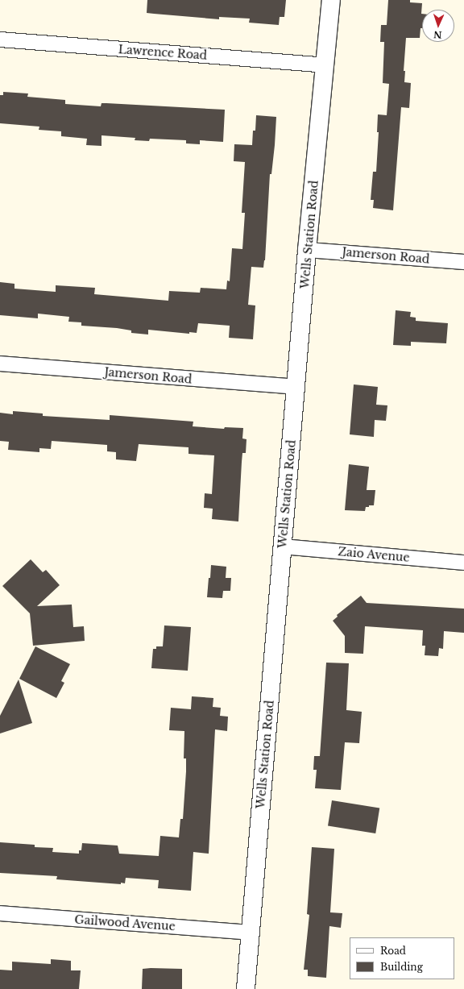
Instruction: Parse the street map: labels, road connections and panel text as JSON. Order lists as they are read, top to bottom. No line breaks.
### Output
{"streets":{"street":["Lawrence Road","Wells Station Road","Jamerson Road","Zaio Avenue","Gailwood Avenue"]},"crossings":[["Lawrence Road","Wells Station Road"],["Wells Station Road","Jamerson Road"],["Wells Station Road","Zaio Avenue"],["Wells Station Road","Gailwood Avenue"]],"legend":["Road","Building"],"north":"bottom"}
